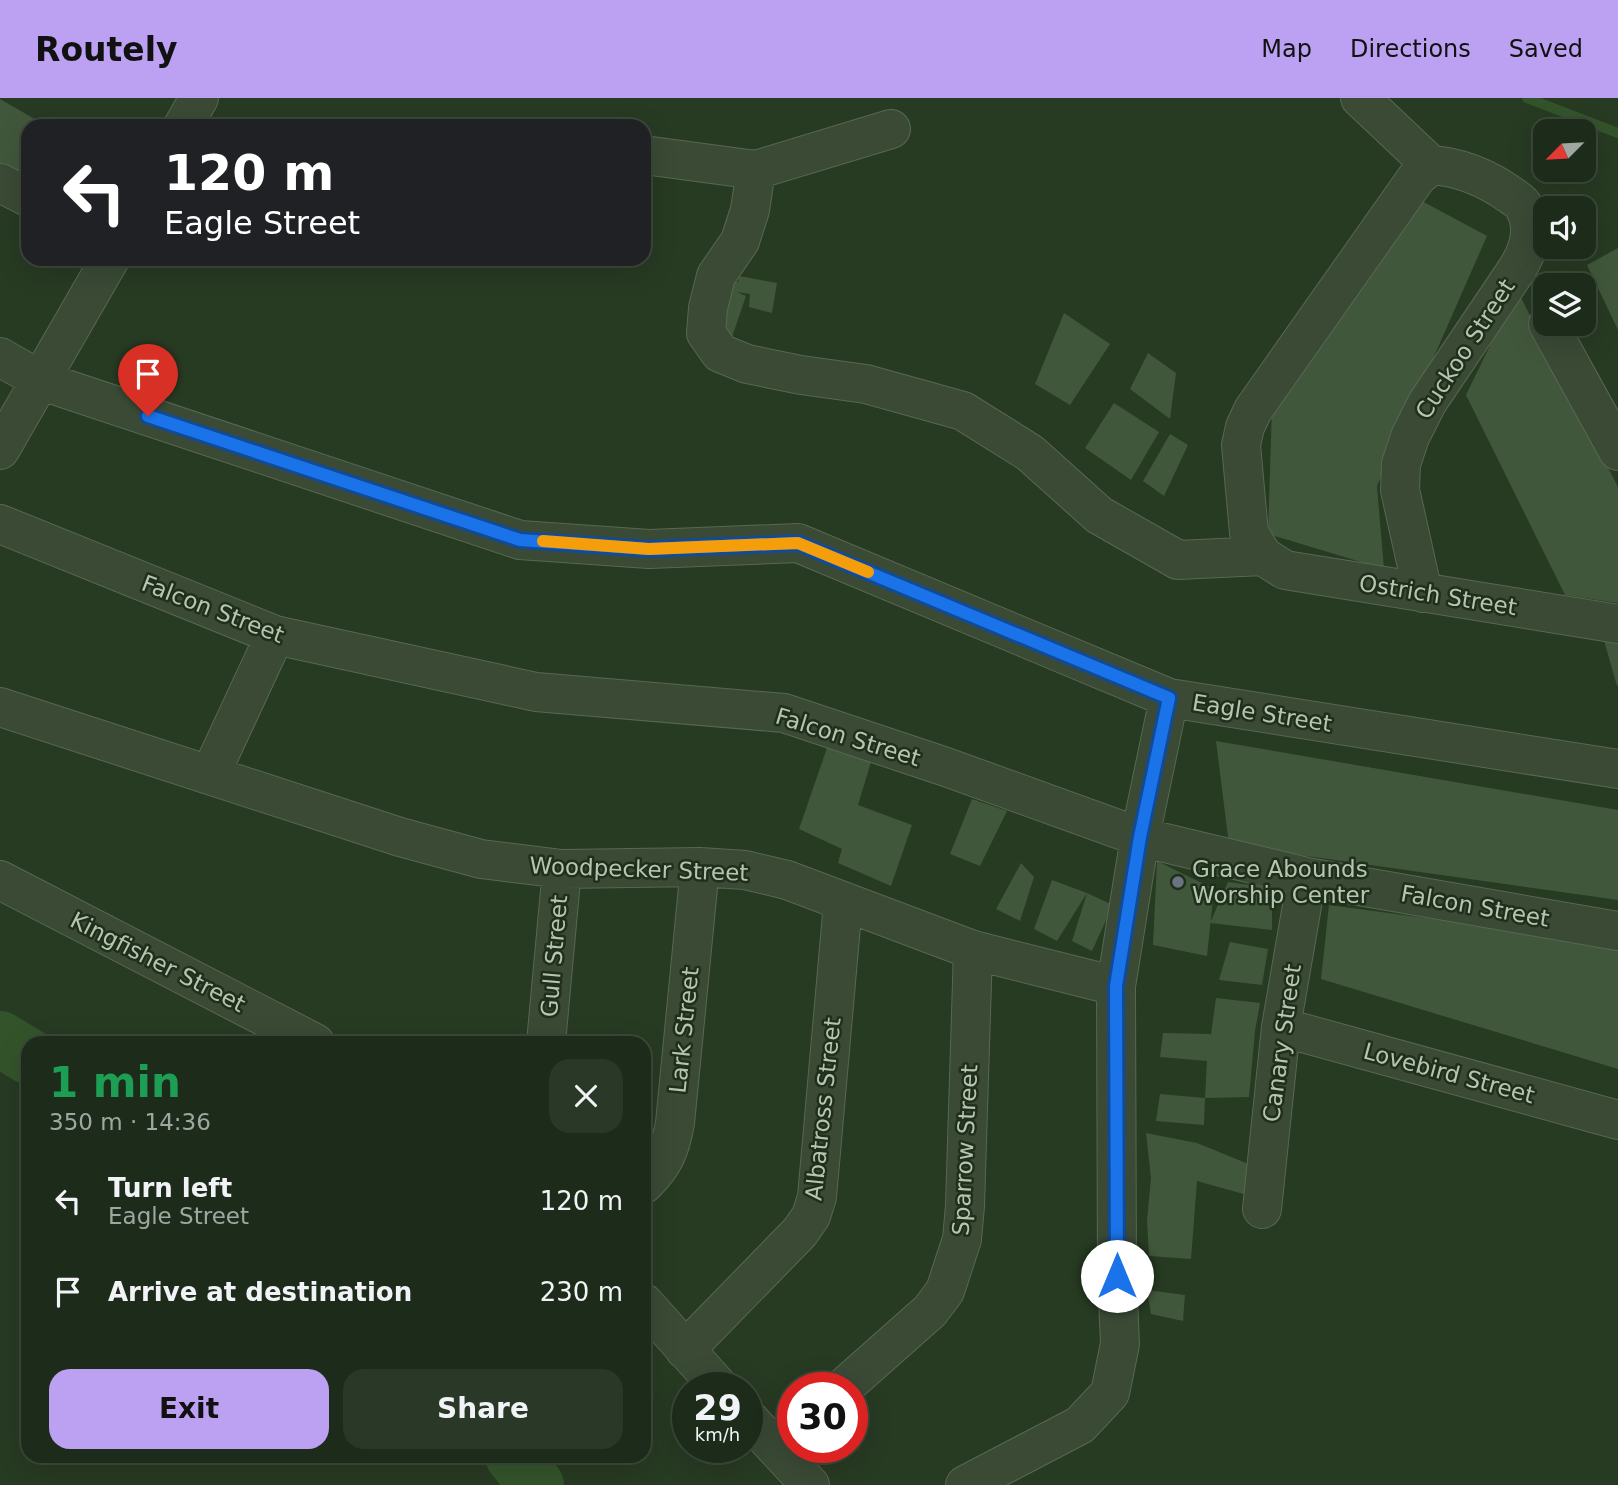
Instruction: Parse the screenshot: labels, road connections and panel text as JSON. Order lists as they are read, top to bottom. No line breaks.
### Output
{"streets":{"street":["Cuckoo Street","Ostrich Street","Falcon Street","Eagle Street","Woodpecker Street","Gull Street","Kingfisher Street","Lark Street","Canary Street","Lovebird Street","Albatross Street","Sparrow Street"]},"crossings":[["Cuckoo Street","Ostrich Street"],["Falcon Street","Canary Street"],["Woodpecker Street","Gull Street"],["Woodpecker Street","Lark Street"],["Woodpecker Street","Albatross Street"],["Woodpecker Street","Sparrow Street"],["Canary Street","Lovebird Street"]],"places":["Grace Abounds Worship Center"],"north":"bottom left","page":{"header":"Routely","nav":["Map","Directions","Saved"],"turn":["120 m","Eagle Street"],"heading":["1 min","350 m · 14:36"],"list":[{"name":"Turn left","note":"Eagle Street","value":"120 m"},{"name":"Arrive at destination","value":"230 m"}],"buttons":["Exit","Share"],"speed":"29 km/h","limit":"30"}}
